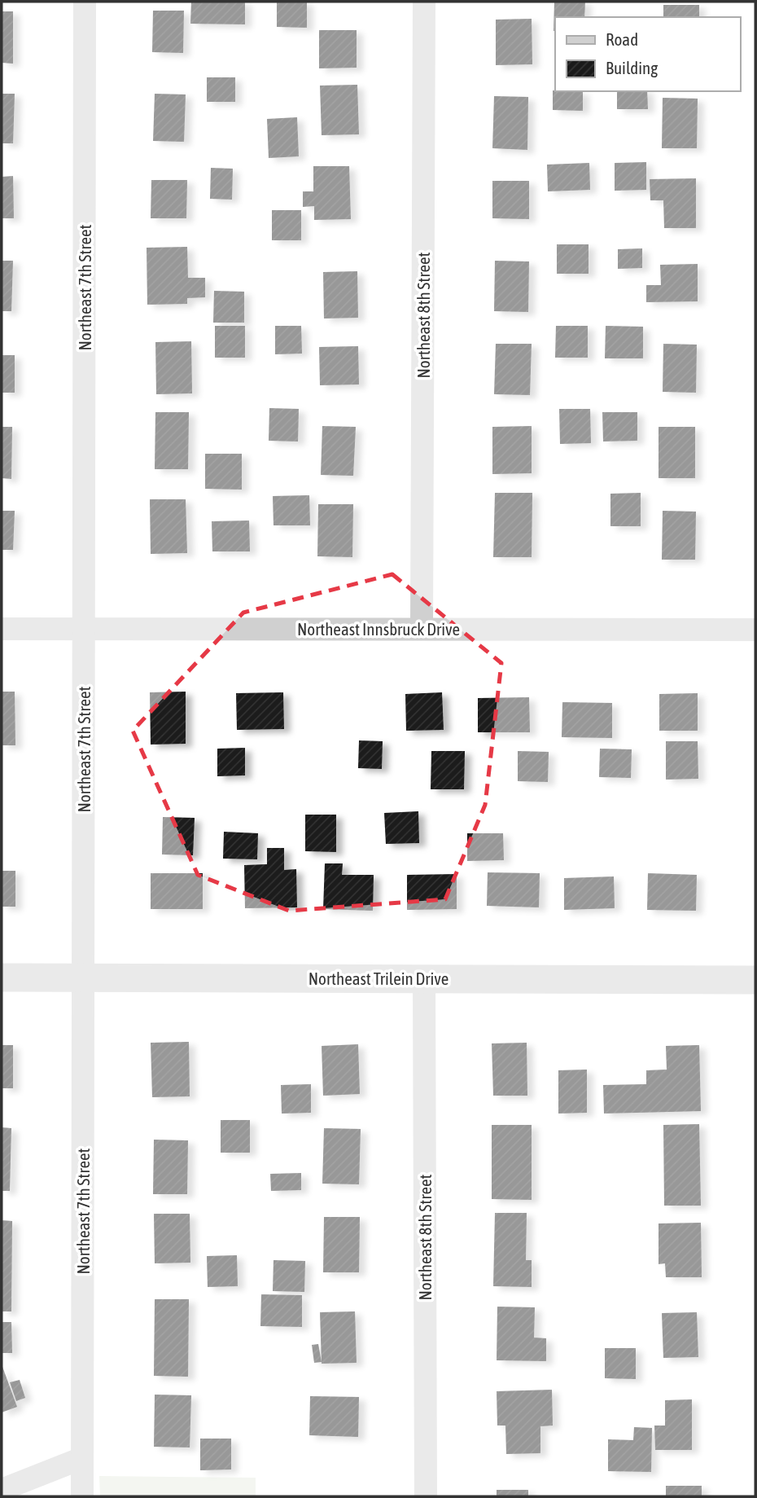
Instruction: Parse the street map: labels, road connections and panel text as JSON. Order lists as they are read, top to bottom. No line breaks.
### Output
{"streets":{"street":["Northeast 7th Street","Northeast 8th Street","Northeast Innsbruck Drive","Northeast Trilein Drive"]},"crossings":[["Northeast 7th Street","Northeast Innsbruck Drive"],["Northeast 7th Street","Northeast Trilein Drive"],["Northeast 8th Street","Northeast Innsbruck Drive"],["Northeast 8th Street","Northeast Trilein Drive"]],"legend":["Road","Building"]}
